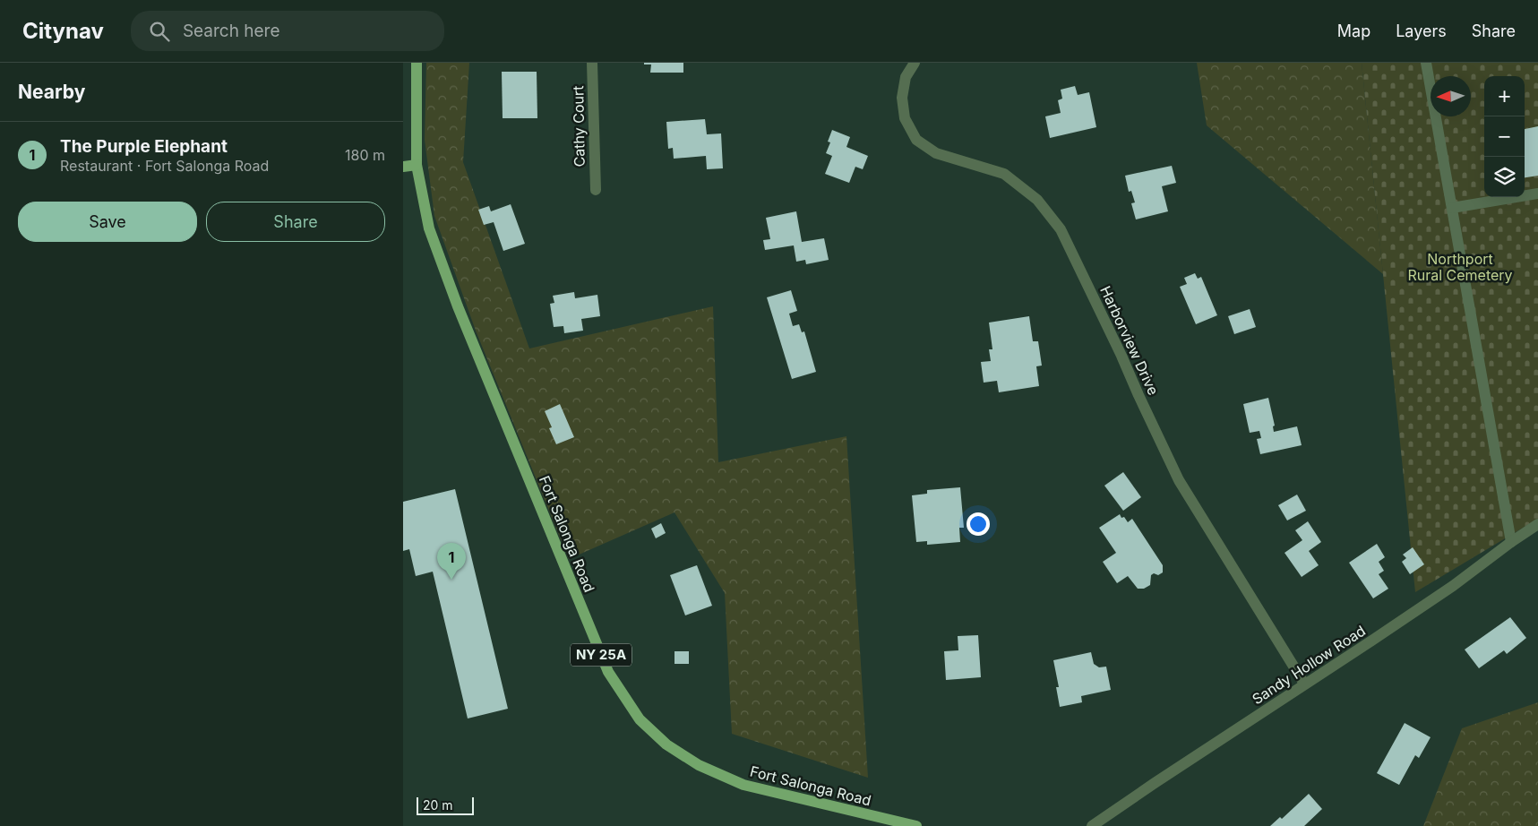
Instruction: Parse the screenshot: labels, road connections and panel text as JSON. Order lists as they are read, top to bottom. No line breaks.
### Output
{"streets":{"main road":["Fort Salonga Road","NY 25A"],"street":["Cathy Court","Harborview Drive","Sandy Hollow Road"]},"crossings":[["Harborview Drive","Sandy Hollow Road"]],"parks":["Northport Rural Cemetery"],"scale_bar":"20 m","north":"left","page":{"header":"Citynav","search":"Search here","nav":["Map","Layers","Share"],"heading":"Nearby","map_buttons":["+","−"],"list":[{"mark":"1","name":"The Purple Elephant","note":"Restaurant · Fort Salonga Road","value":"180 m"}],"buttons":["Save","Share"],"pins":"1","scale":"20 m"}}
